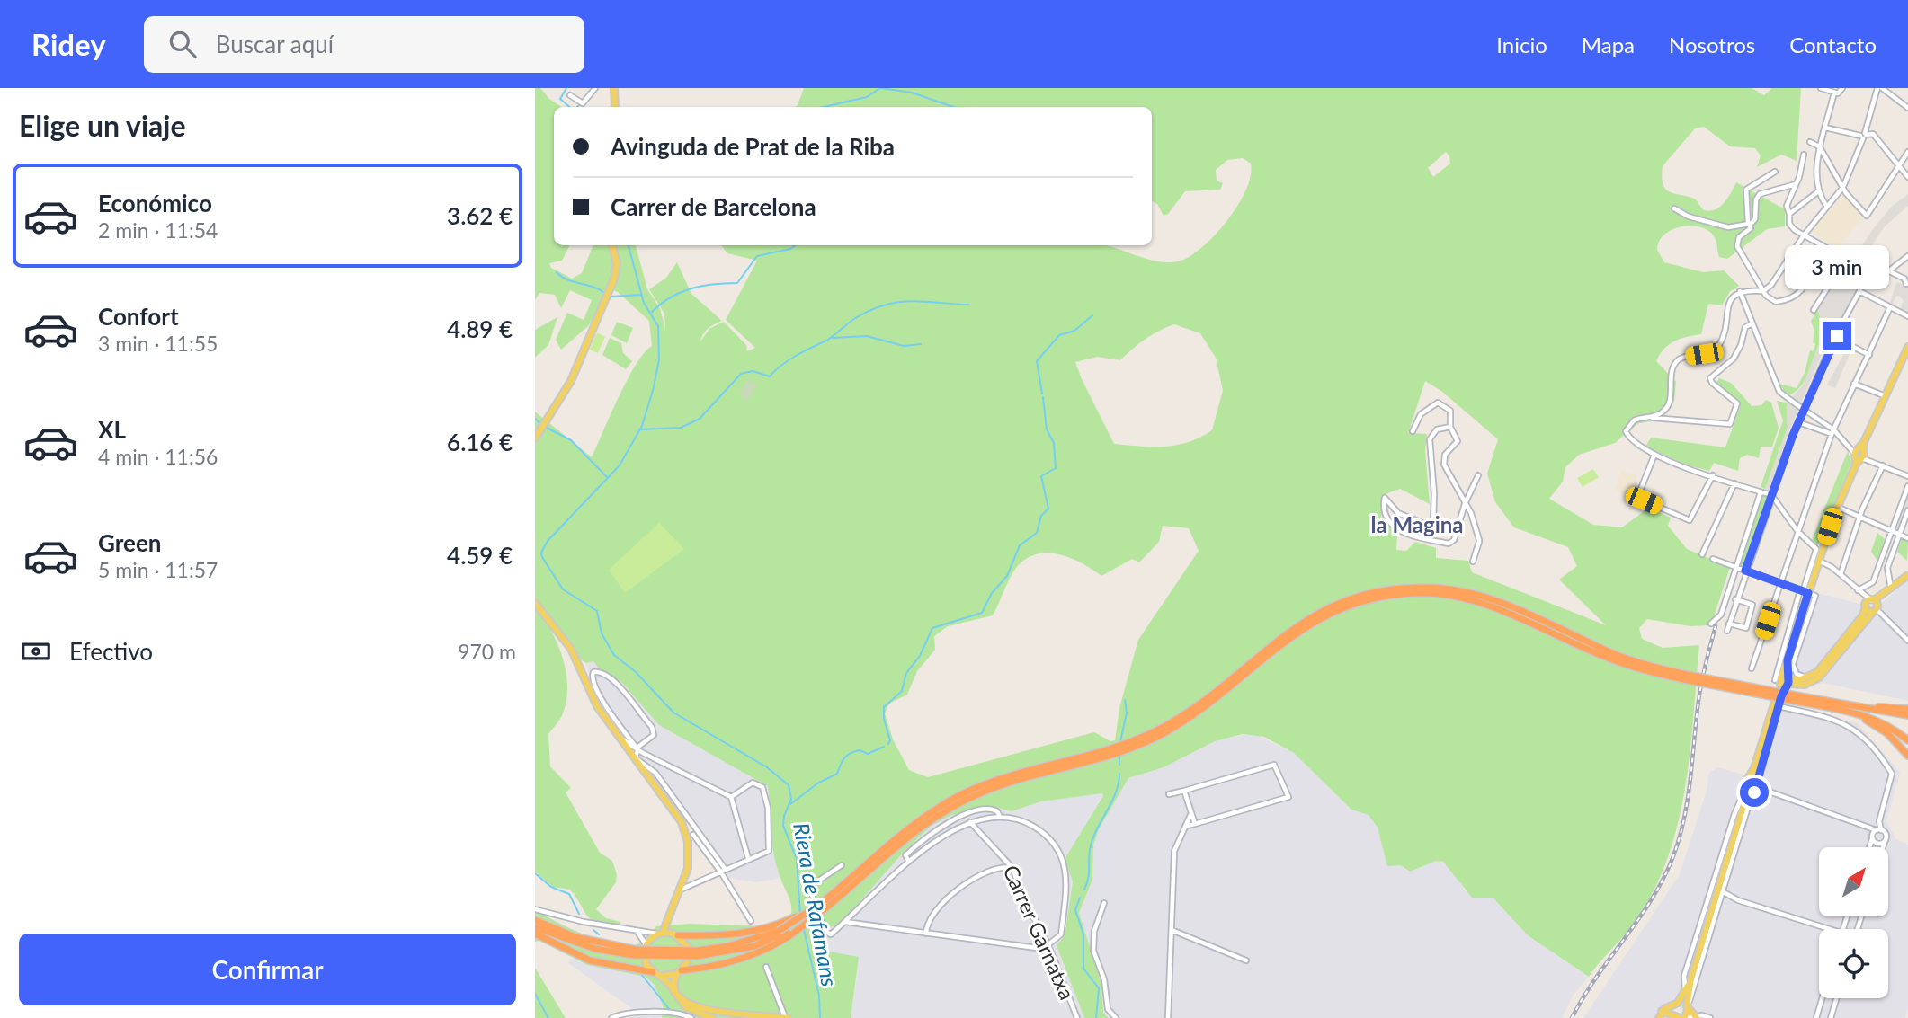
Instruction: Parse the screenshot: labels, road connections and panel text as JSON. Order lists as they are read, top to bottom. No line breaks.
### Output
{"streets":{"street":["Carrer Garnatxa"]},"districts":["la Magina"],"water":["Riera de Rafamans"],"north":"top right","page":{"header":"Ridey","search":"Buscar aquí","nav":["Inicio","Mapa","Nosotros","Contacto"],"heading":"Elige un viaje","banner":["Avinguda de Prat de la Riba","Carrer de Barcelona"],"list":[{"name":"Económico","note":"2 min · 11:54","value":"3.62 €"},{"name":"Confort","note":"3 min · 11:55","value":"4.89 €"},{"name":"XL","note":"4 min · 11:56","value":"6.16 €"},{"name":"Green","note":"5 min · 11:57","value":"4.59 €"}],"bubble":"3 min","pay":["Efectivo","970 m"],"buttons":"Confirmar"}}
